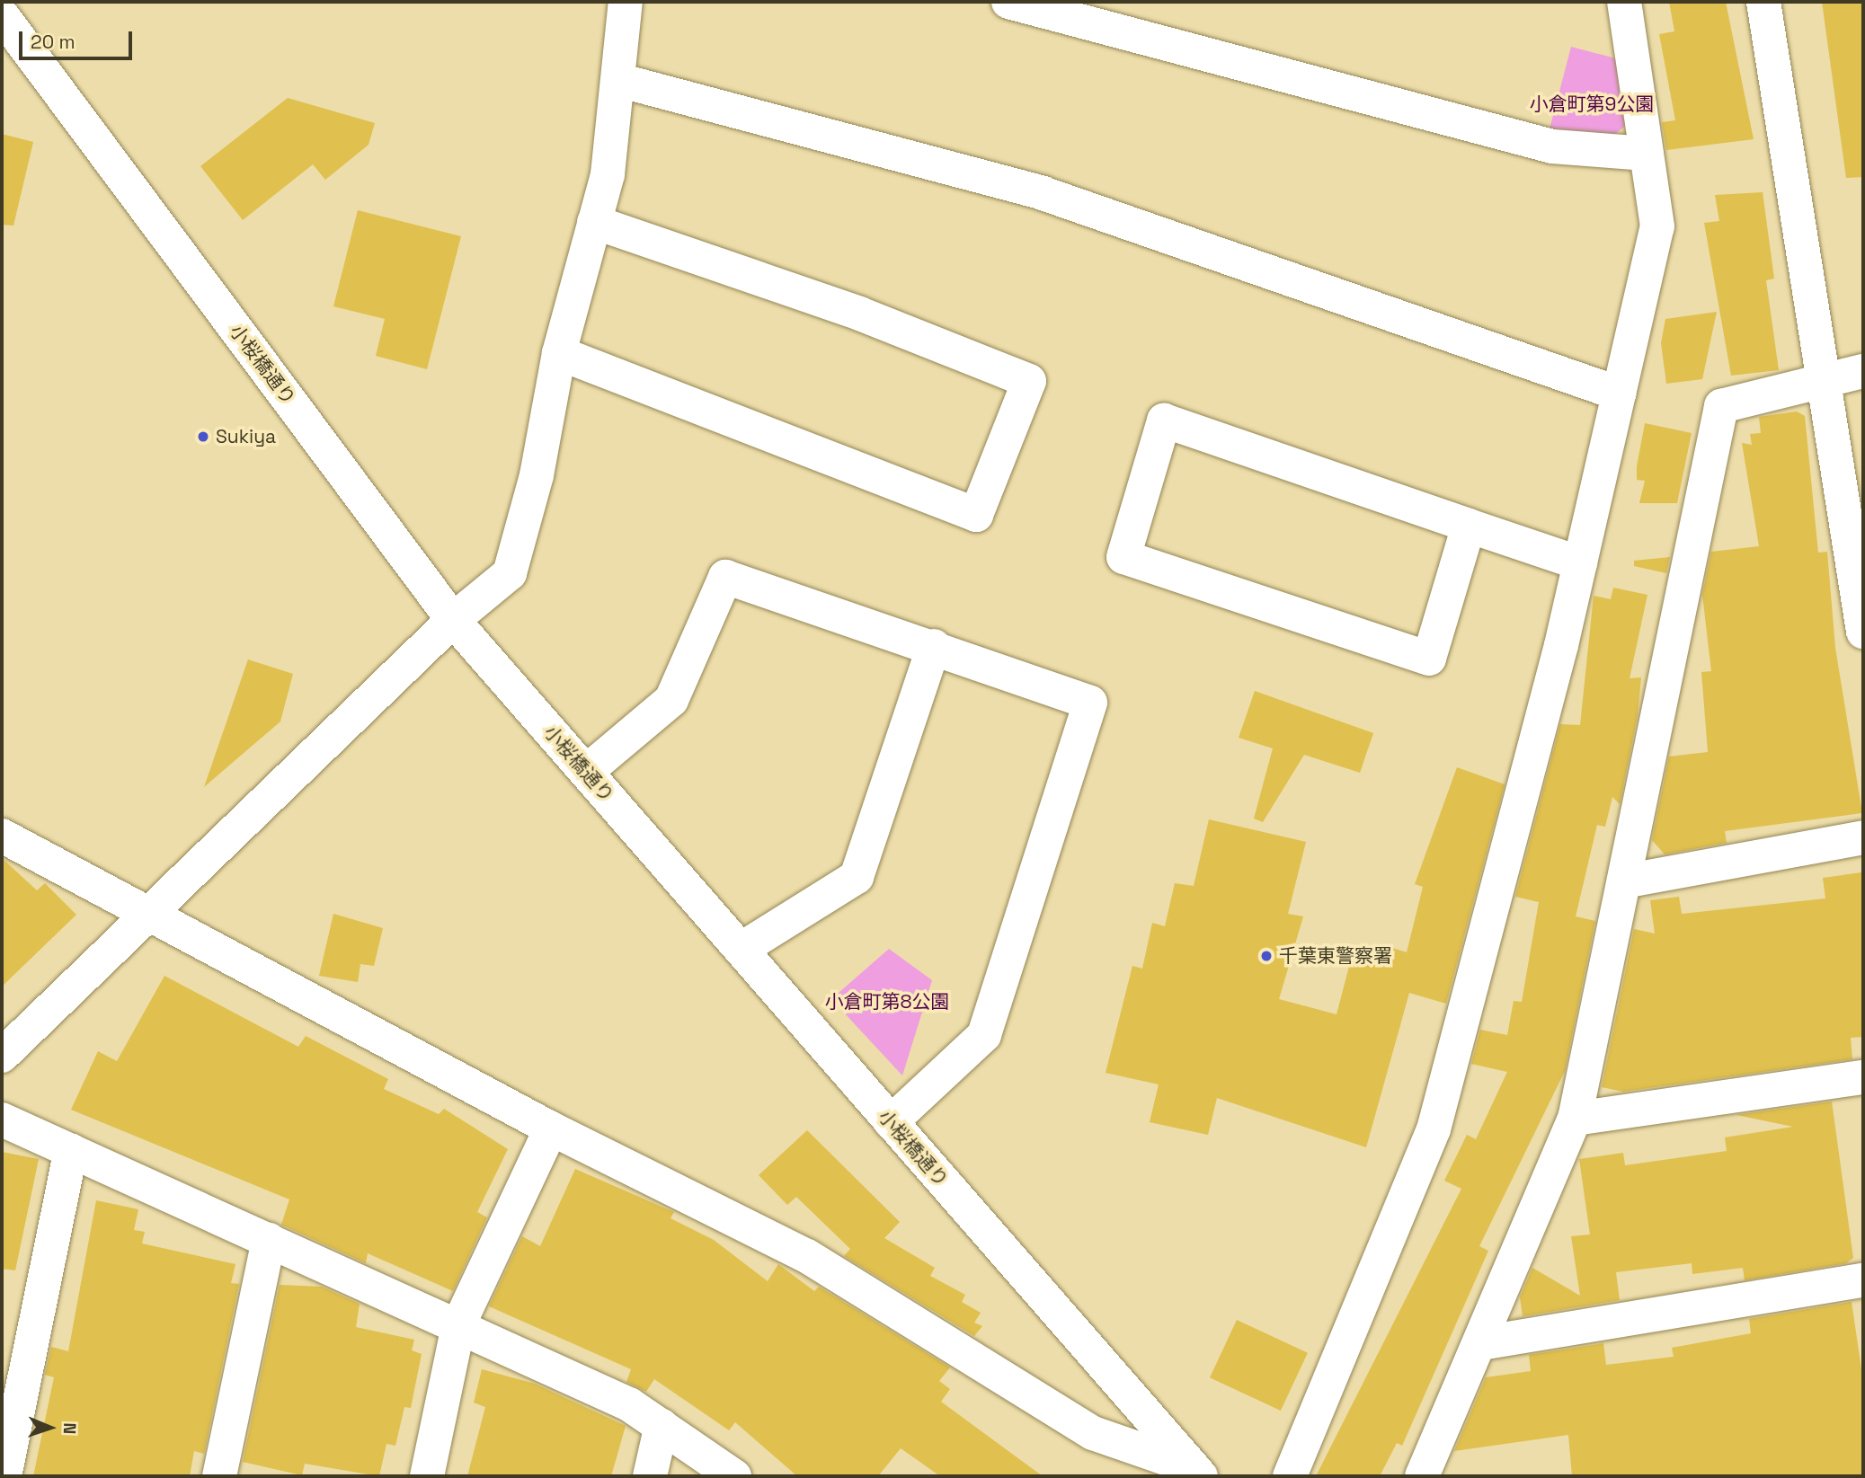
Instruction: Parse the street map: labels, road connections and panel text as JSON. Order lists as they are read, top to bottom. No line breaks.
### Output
{"streets":{"street":["小桜橋通り"]},"parks":["小倉町第9公園","小倉町第8公園"],"places":["Sukiya","千葉東警察署"],"scale_bar":"20 m","north":"right"}
